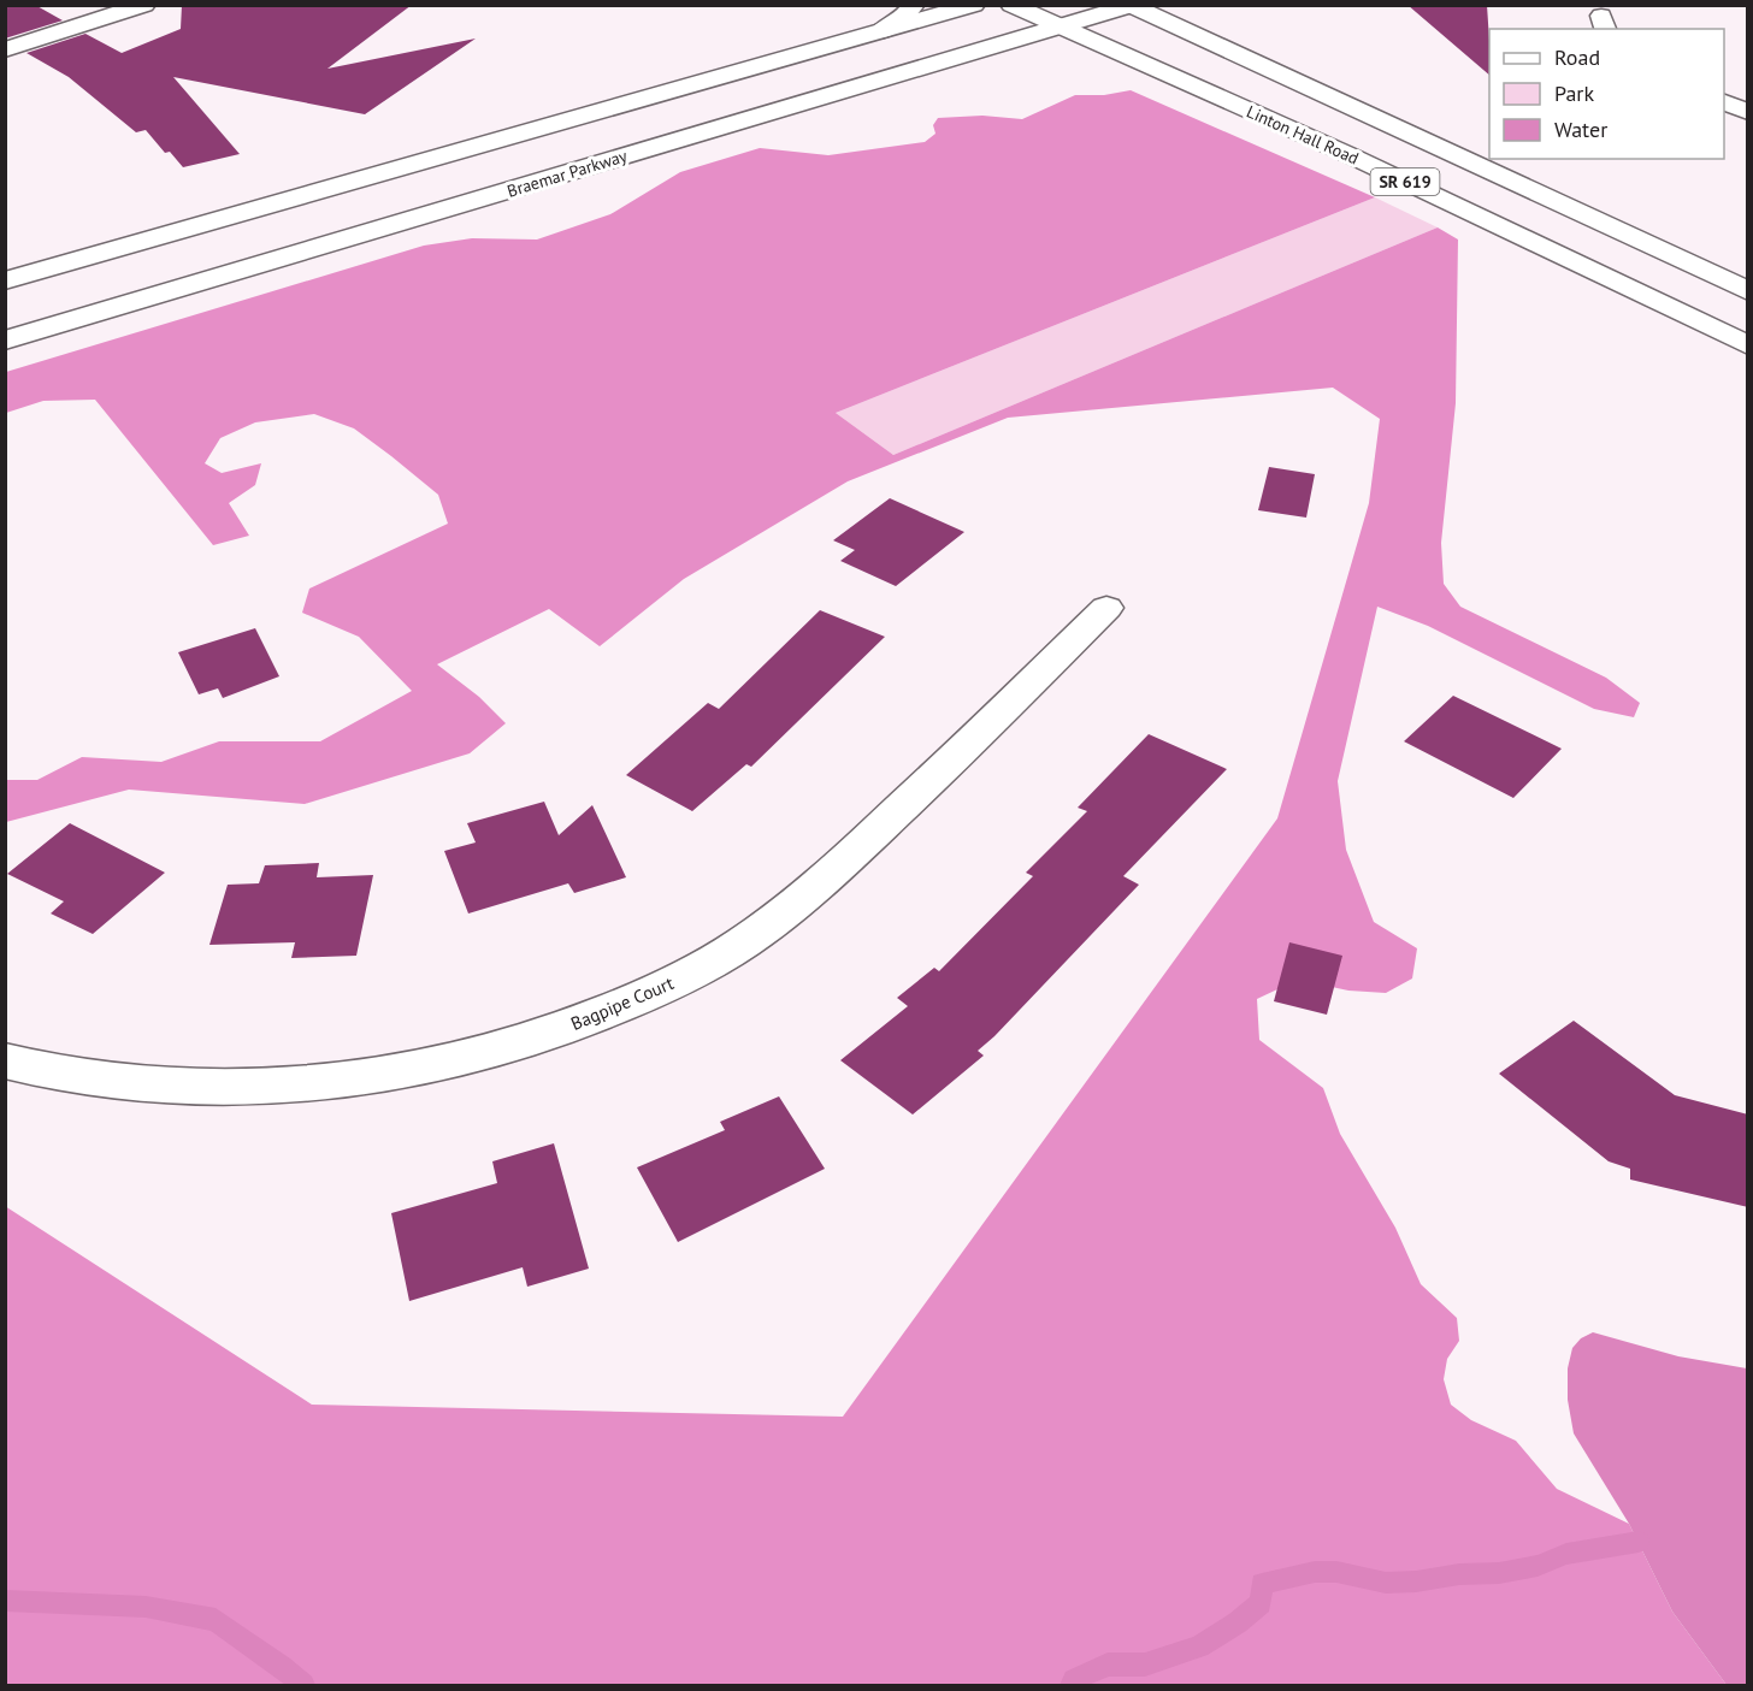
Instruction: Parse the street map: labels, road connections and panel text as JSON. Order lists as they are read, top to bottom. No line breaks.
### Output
{"streets":{"street":["Linton Hall Road","Braemar Parkway","SR 619","Bagpipe Court"]},"crossings":[["Linton Hall Road","Braemar Parkway"],["Braemar Parkway","SR 619"]],"legend":["Road","Park","Water"]}
